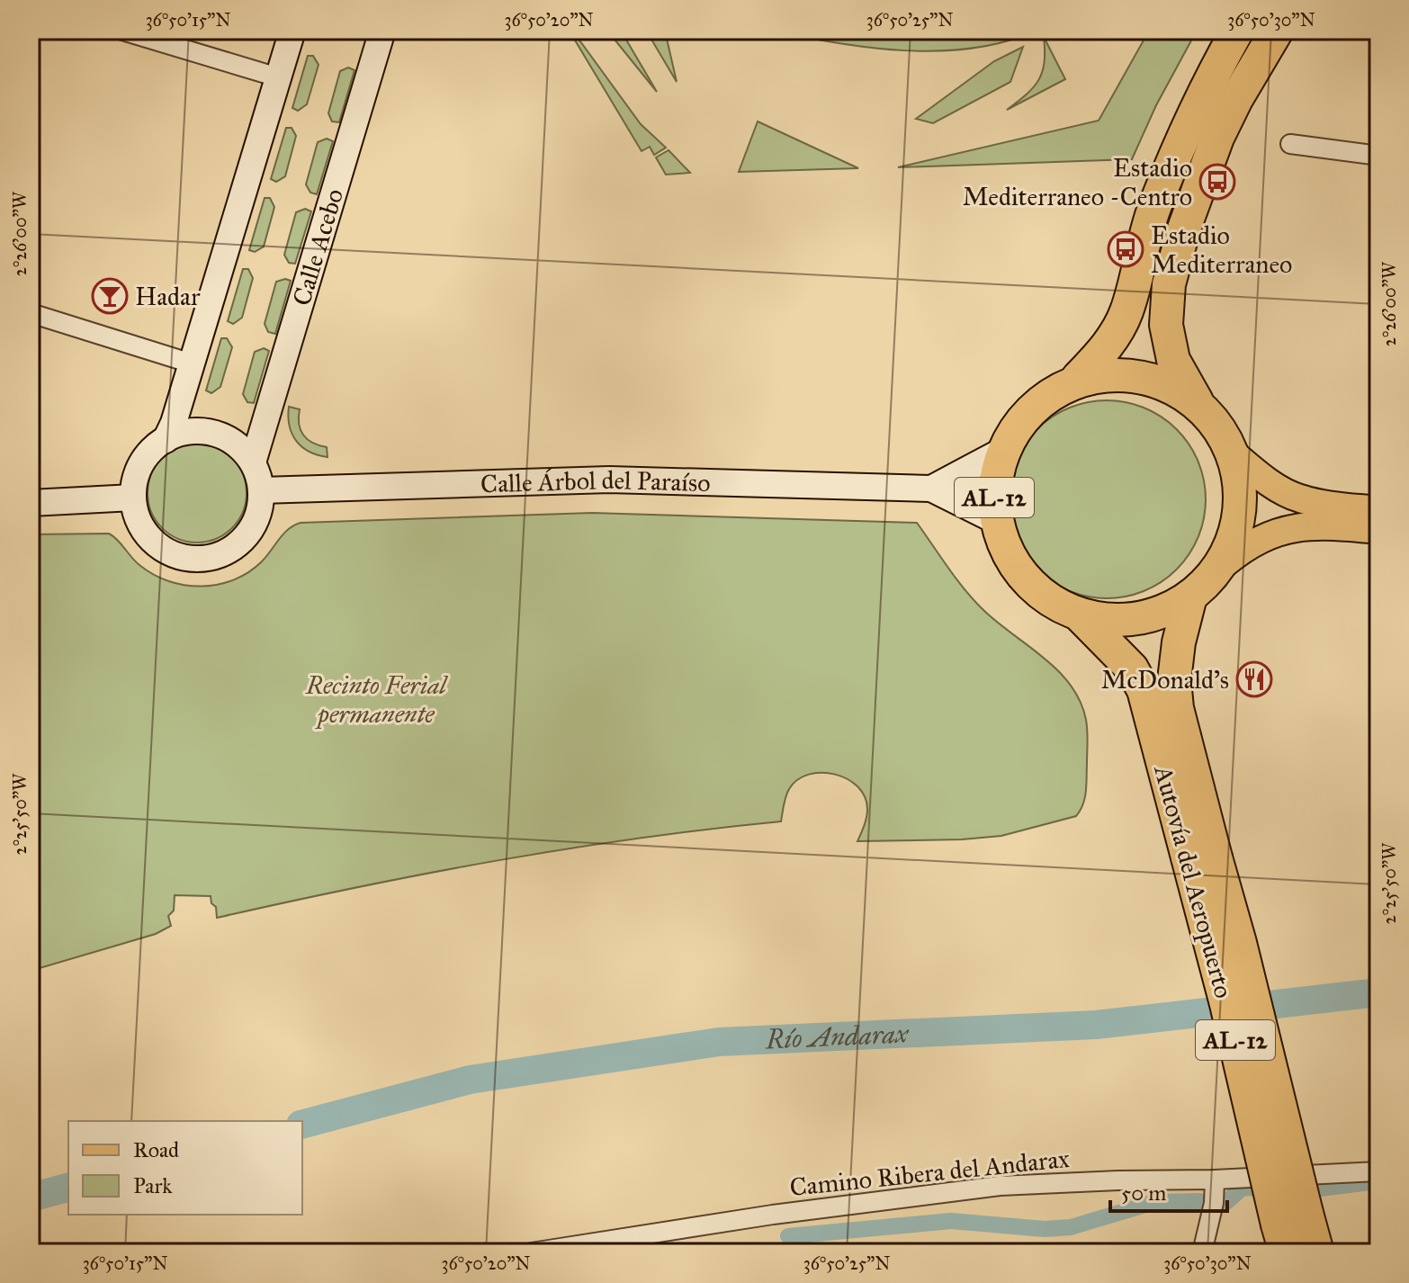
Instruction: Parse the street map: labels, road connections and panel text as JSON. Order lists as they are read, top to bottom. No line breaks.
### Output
{"streets":{"highway":["AL-12","Autovía del Aeropuerto"],"street":["Calle Acebo","Calle Árbol del Paraíso","Camino Ribera del Andarax"]},"crossings":[["Calle Acebo","Calle Árbol del Paraíso"],["AL-12","Autovía del Aeropuerto"]],"water":["Río Andarax"],"parks":["Recinto Ferial permanente"],"places":{"bus stop":["Estadio Mediterraneo -Centro","Estadio Mediterraneo"],"bar":["Hadar"],"restaurant":["McDonald's"]},"legend":["Road","Park"],"scale_bar":"50 m","coordinates":["36°50'15\"N","36°50'20\"N","36°50'25\"N","36°50'30\"N","2°26'00\"W","2°25'50\"W"]}
